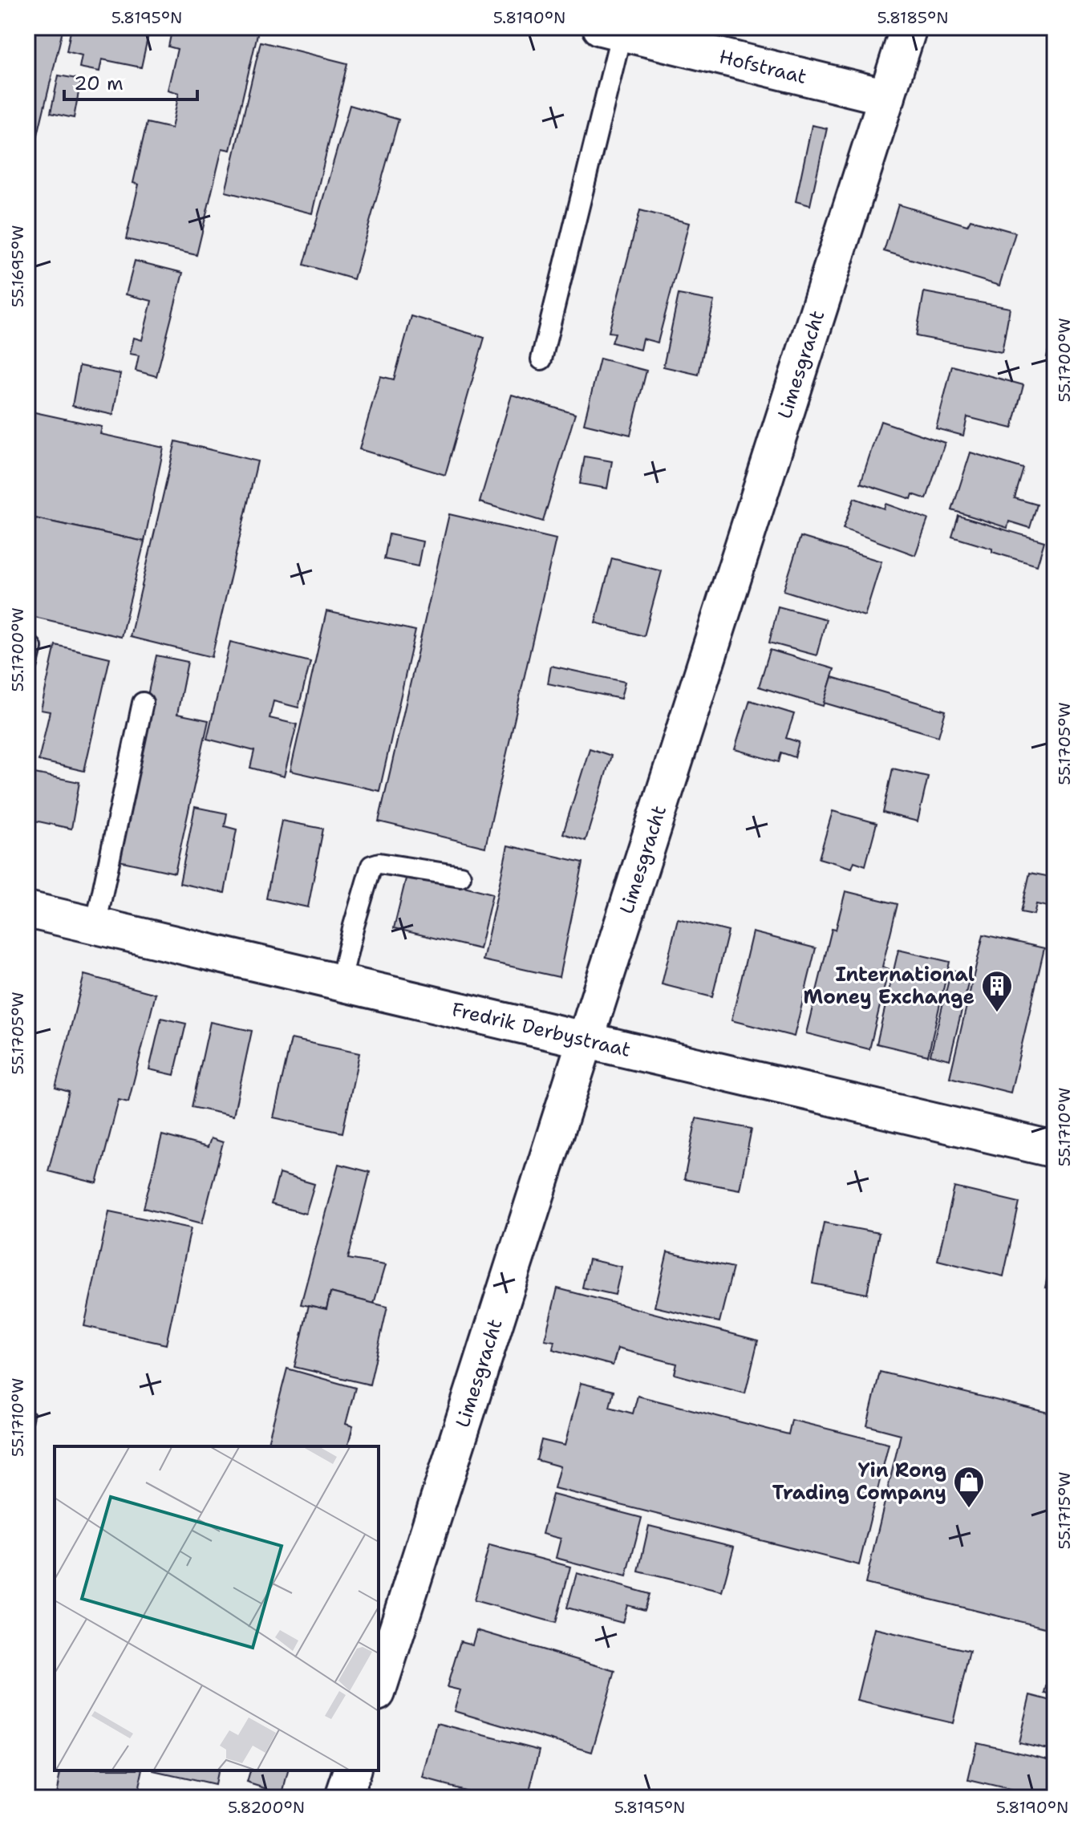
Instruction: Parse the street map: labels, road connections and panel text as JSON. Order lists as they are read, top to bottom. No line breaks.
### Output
{"streets":{"street":["Hofstraat","Limesgracht","Fredrik Derbystraat"]},"crossings":[["Hofstraat","Limesgracht"],["Limesgracht","Fredrik Derbystraat"]],"places":{"building":["International Money Exchange"],"shop":["Yin Rong Trading Company"]},"scale_bar":"20 m","coordinates":["5.8195°N","5.8190°N","5.8185°N","55.1695°W","55.1700°W","55.1705°W","55.1710°W","55.1715°W","5.8200°N"]}
